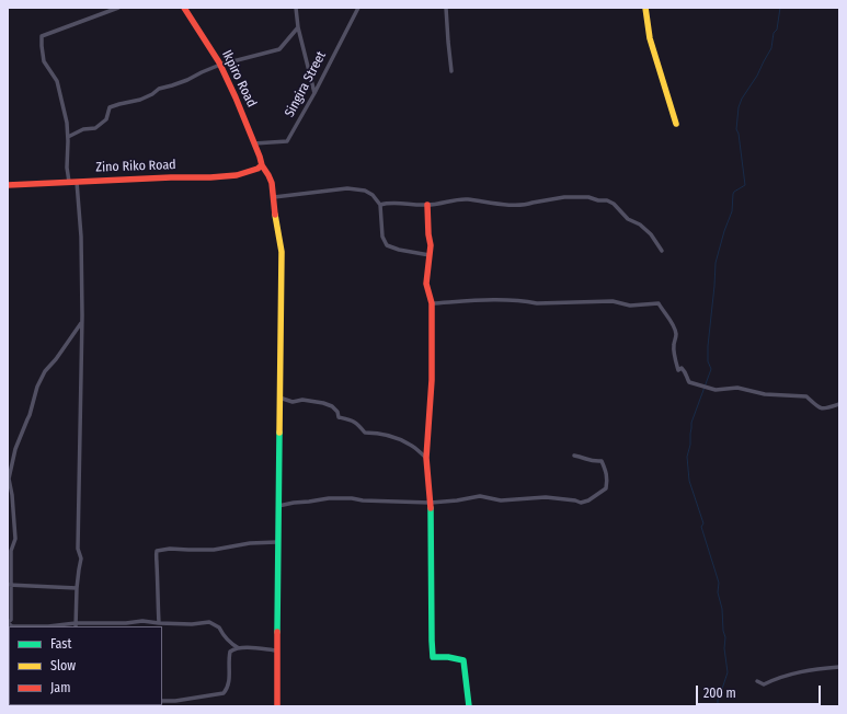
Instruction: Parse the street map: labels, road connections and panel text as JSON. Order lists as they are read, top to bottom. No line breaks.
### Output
{"streets":{"street":["Ikpiro Road","Singira Street","Zino Riko Road"]},"crossings":[["Ikpiro Road","Singira Street"],["Ikpiro Road","Zino Riko Road"]],"legend":["Fast","Slow","Jam"],"scale_bar":"200 m"}
